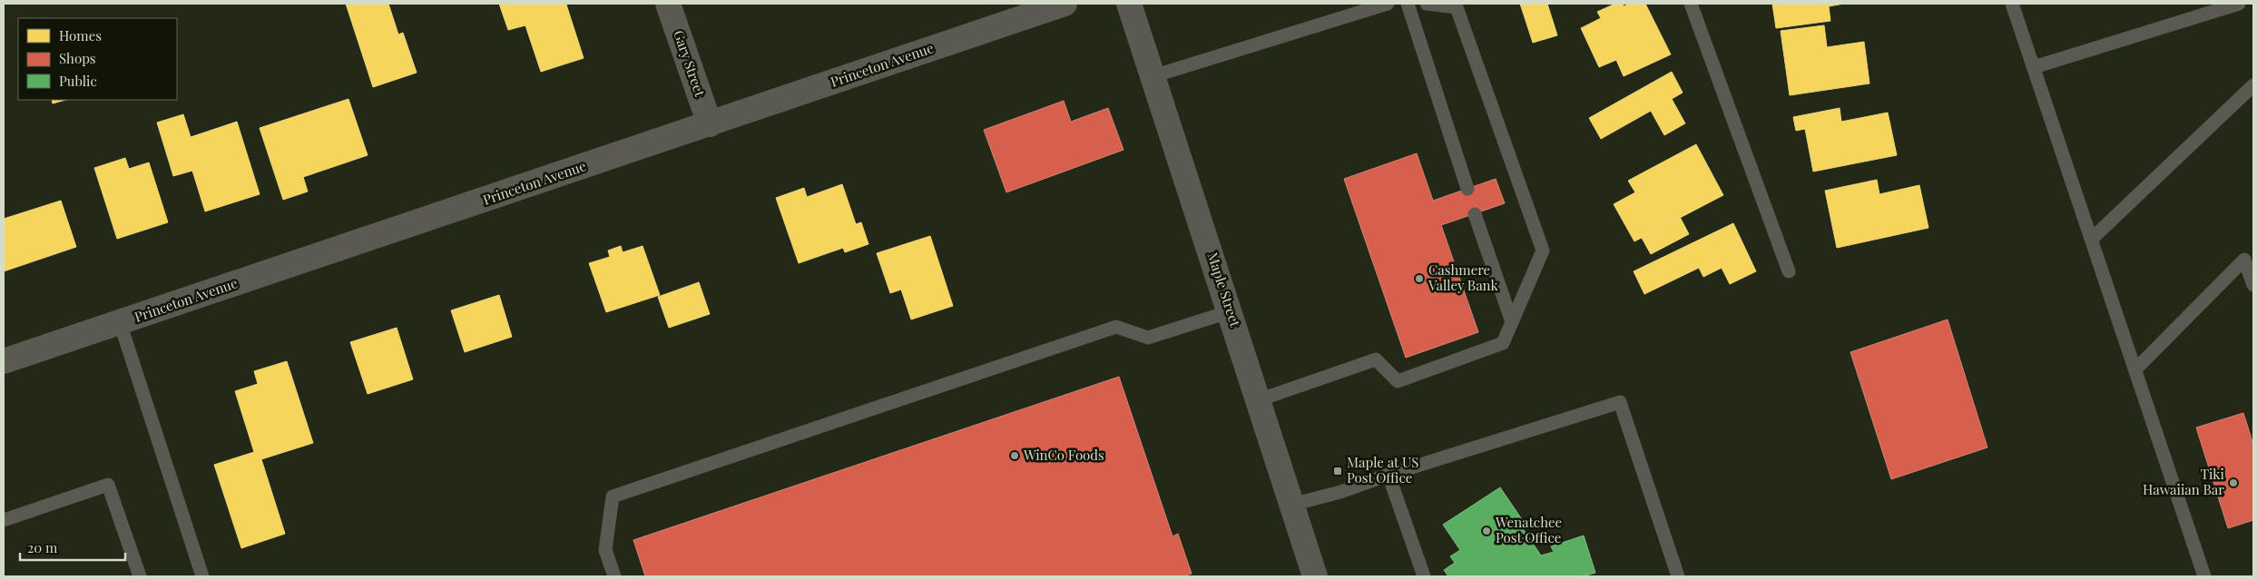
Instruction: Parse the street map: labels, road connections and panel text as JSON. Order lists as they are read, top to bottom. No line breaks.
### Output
{"streets":{"street":["Gary Street","Princeton Avenue","Maple Street"]},"crossings":[["Gary Street","Princeton Avenue"]],"places":{"other":["Cashmere Valley Bank","WinCo Foods","Tiki Hawaiian Bar","Wenatchee Post Office"],"transit":["Maple at US Post Office"]},"legend":["Homes","Shops","Public"],"scale_bar":"20 m"}
